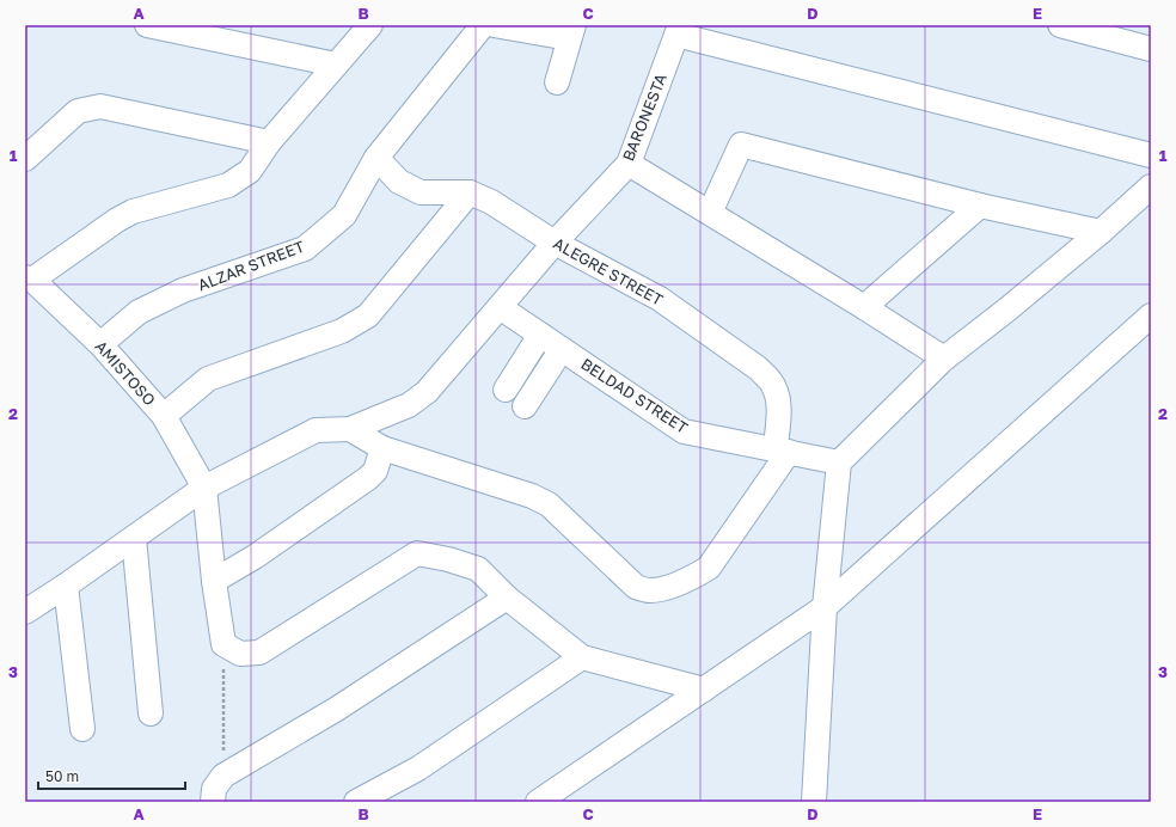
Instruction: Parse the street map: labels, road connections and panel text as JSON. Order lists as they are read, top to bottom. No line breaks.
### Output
{"streets":{"street":["BARONESTA","ALZAR STREET","ALEGRE STREET","AMISTOSO","BELDAD STREET"]},"crossings":[["BARONESTA","ALEGRE STREET"],["BARONESTA","BELDAD STREET"],["ALZAR STREET","ALEGRE STREET"],["ALZAR STREET","AMISTOSO"],["ALEGRE STREET","BELDAD STREET"]],"scale_bar":"50 m","grid":{"columns":["A","B","C","D","E"],"rows":["1","2","3"]}}
